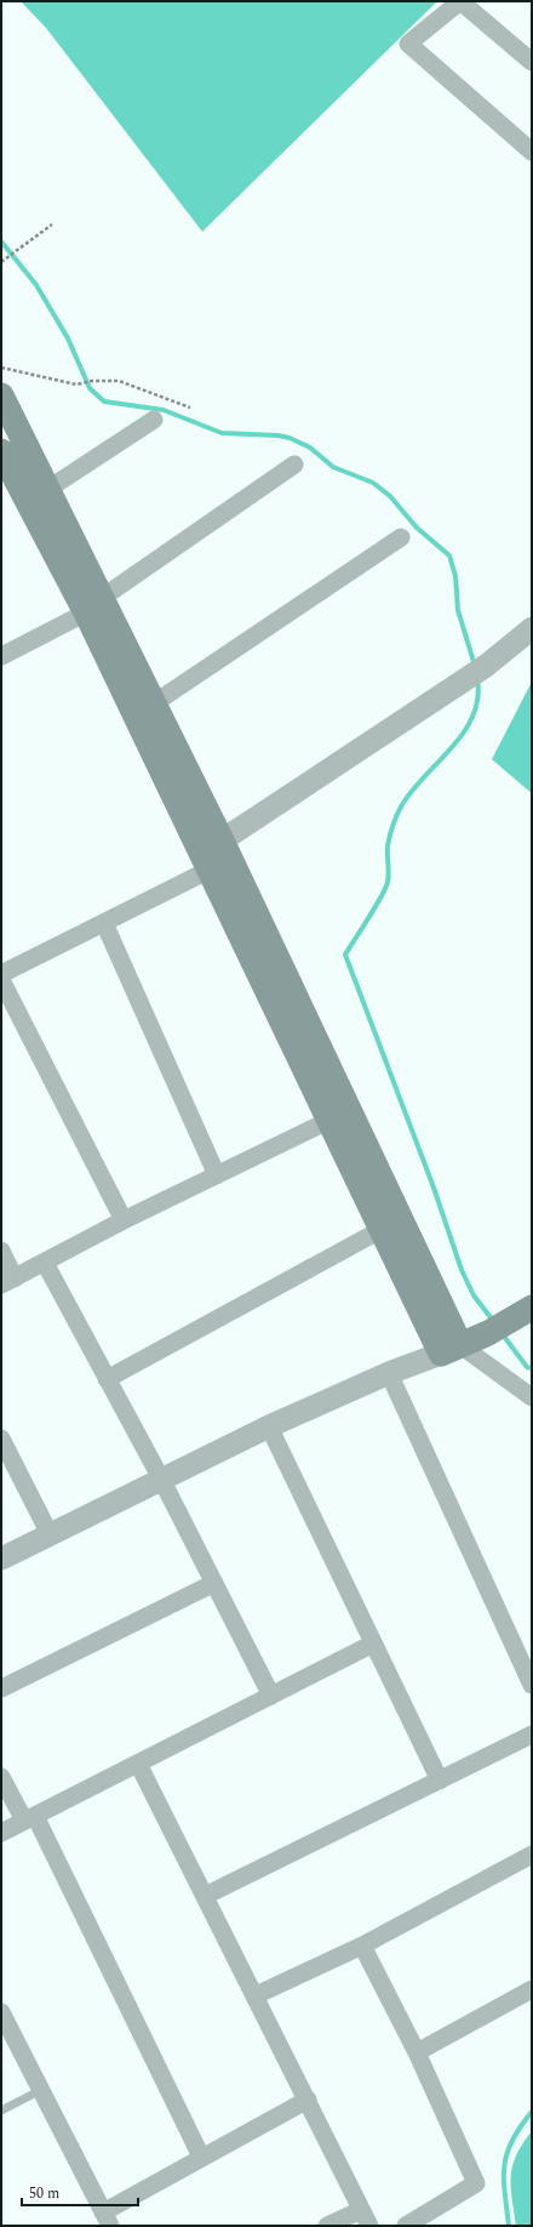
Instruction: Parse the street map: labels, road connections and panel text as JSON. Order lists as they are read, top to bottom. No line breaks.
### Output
{"scale_bar":"50 m"}
